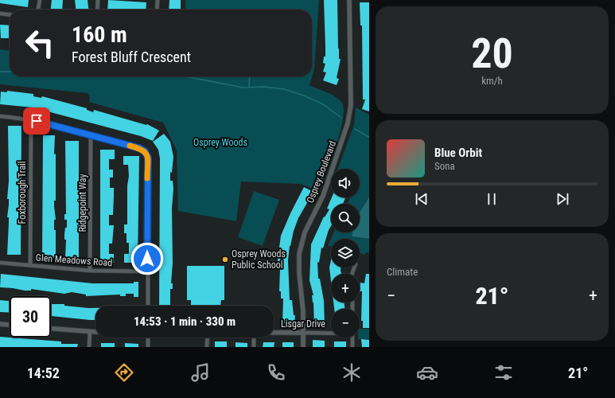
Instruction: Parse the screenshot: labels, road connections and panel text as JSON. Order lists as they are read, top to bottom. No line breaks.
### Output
{"streets":{"street":["Osprey Boulevard","Foxborough Trail","Ridgepoint Way","Glen Meadows Road","Lisgar Drive"]},"crossings":[["Osprey Boulevard","Lisgar Drive"],["Foxborough Trail","Glen Meadows Road"],["Ridgepoint Way","Glen Meadows Road"]],"parks":["Osprey Woods"],"places":["Osprey Woods Public School"],"page":{"tile":[["20","km/h"],"Climate"],"turn":["160 m","Forest Bluff Crescent"],"song":["Blue Orbit","Sona"],"map_buttons":["+","−"],"heat":["−","21°","+"],"limit":"30","trip":"14:53 · 1 min · 330 m","tabs":["14:52","21°"]}}
